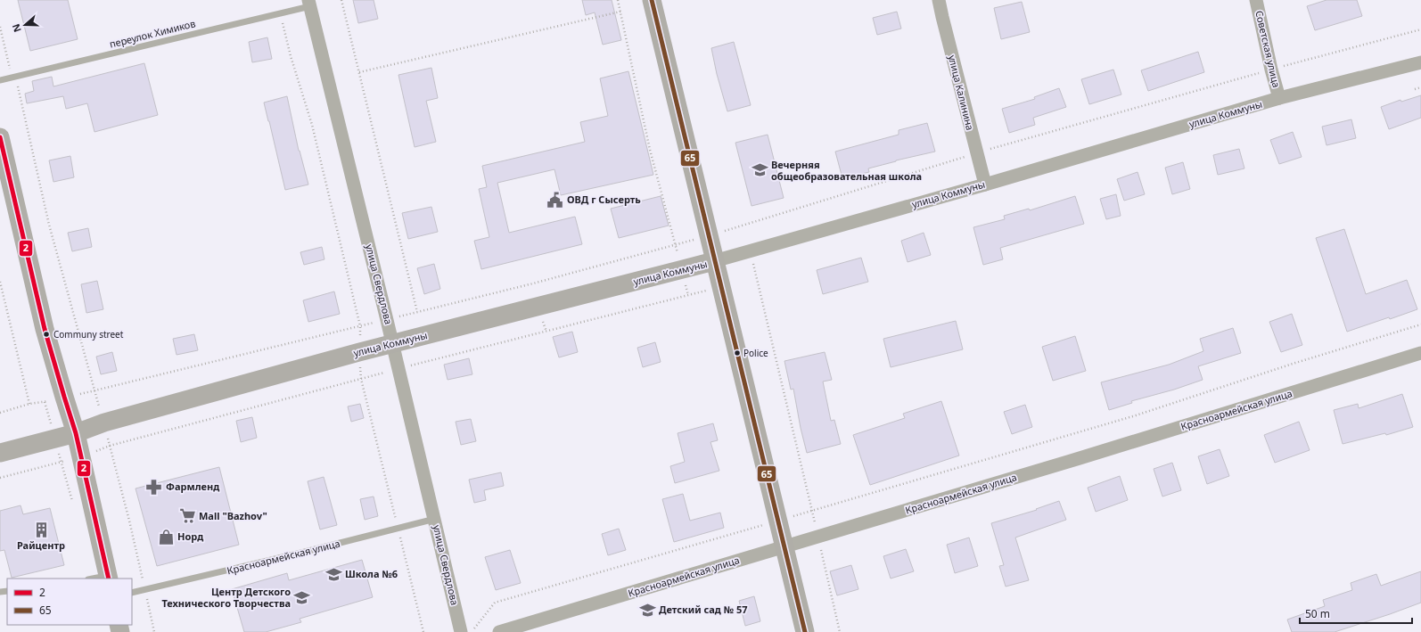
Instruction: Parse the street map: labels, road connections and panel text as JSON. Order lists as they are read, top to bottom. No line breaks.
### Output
{"streets":{"street":["Советская улица","улица Калинина","улица Коммуны","улица Свердлова","Красноармейская улица"],"lane":["переулок Химиков"]},"crossings":[["переулок Химиков","улица Свердлова"],["Советская улица","улица Коммуны"],["улица Калинина","улица Коммуны"],["улица Коммуны","улица Свердлова"],["улица Свердлова","Красноармейская улица"]],"places":{"school or university":["Вечерняя общеобразовательная школа","Школа №6","Центр Детского Технического Творчества","Детский сад № 57"],"public building":["ОВД г Сысерть"],"other":["Communy street","Police"],"pharmacy":["Фармленд"],"supermarket":["Mall \"Bazhov\""],"building":["Райцентр"],"shop":["Норд"]},"lines":["transit line 65","transit line 2"],"legend":["2","65"],"scale_bar":"50 m","north":"left"}
